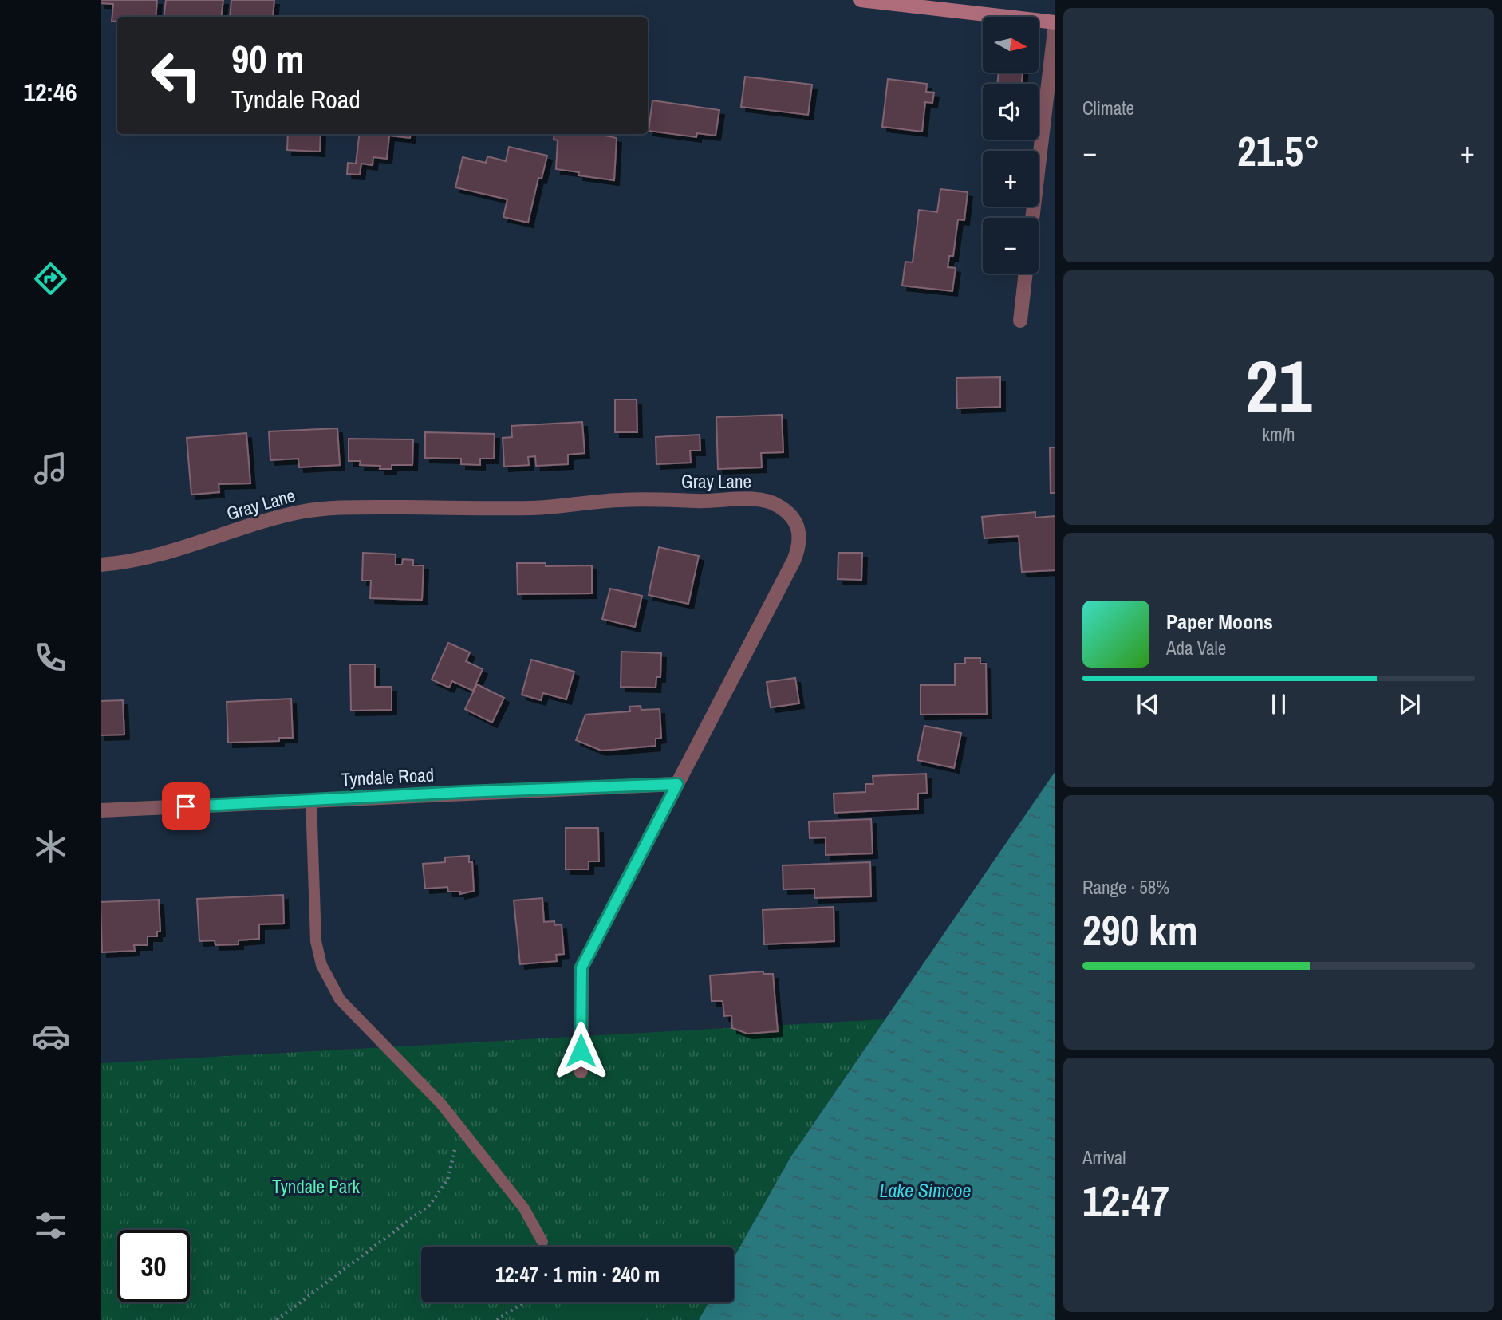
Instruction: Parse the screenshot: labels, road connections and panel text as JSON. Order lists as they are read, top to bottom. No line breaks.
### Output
{"streets":{"street":["Gray Lane","Tyndale Road"]},"crossings":[["Gray Lane","Tyndale Road"]],"water":["Lake Simcoe"],"parks":["Tyndale Park"],"north":"right","page":{"tabs":"12:46","tile":["Climate",["21","km/h"],["Range · 58%","290 km"],["Arrival","12:47"]],"map_buttons":["+","−"],"turn":["90 m","Tyndale Road"],"heat":["−","21.5°","+"],"song":["Paper Moons","Ada Vale"],"limit":"30","trip":"12:47 · 1 min · 240 m"}}
